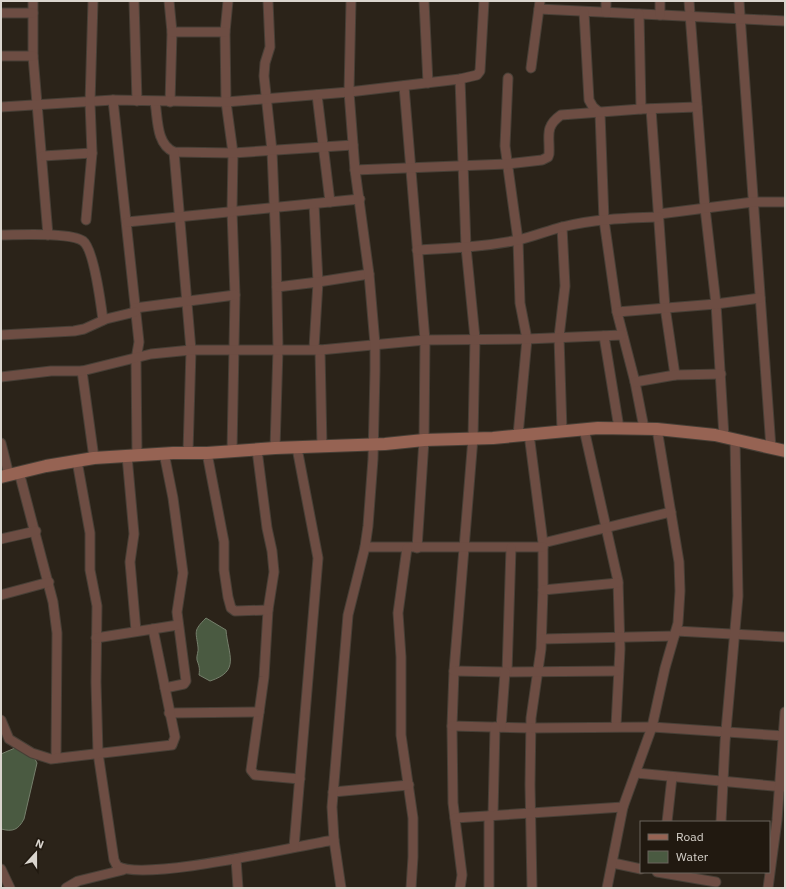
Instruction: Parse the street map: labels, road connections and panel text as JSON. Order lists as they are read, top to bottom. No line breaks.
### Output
{"legend":["Road","Water"],"north":"top"}
